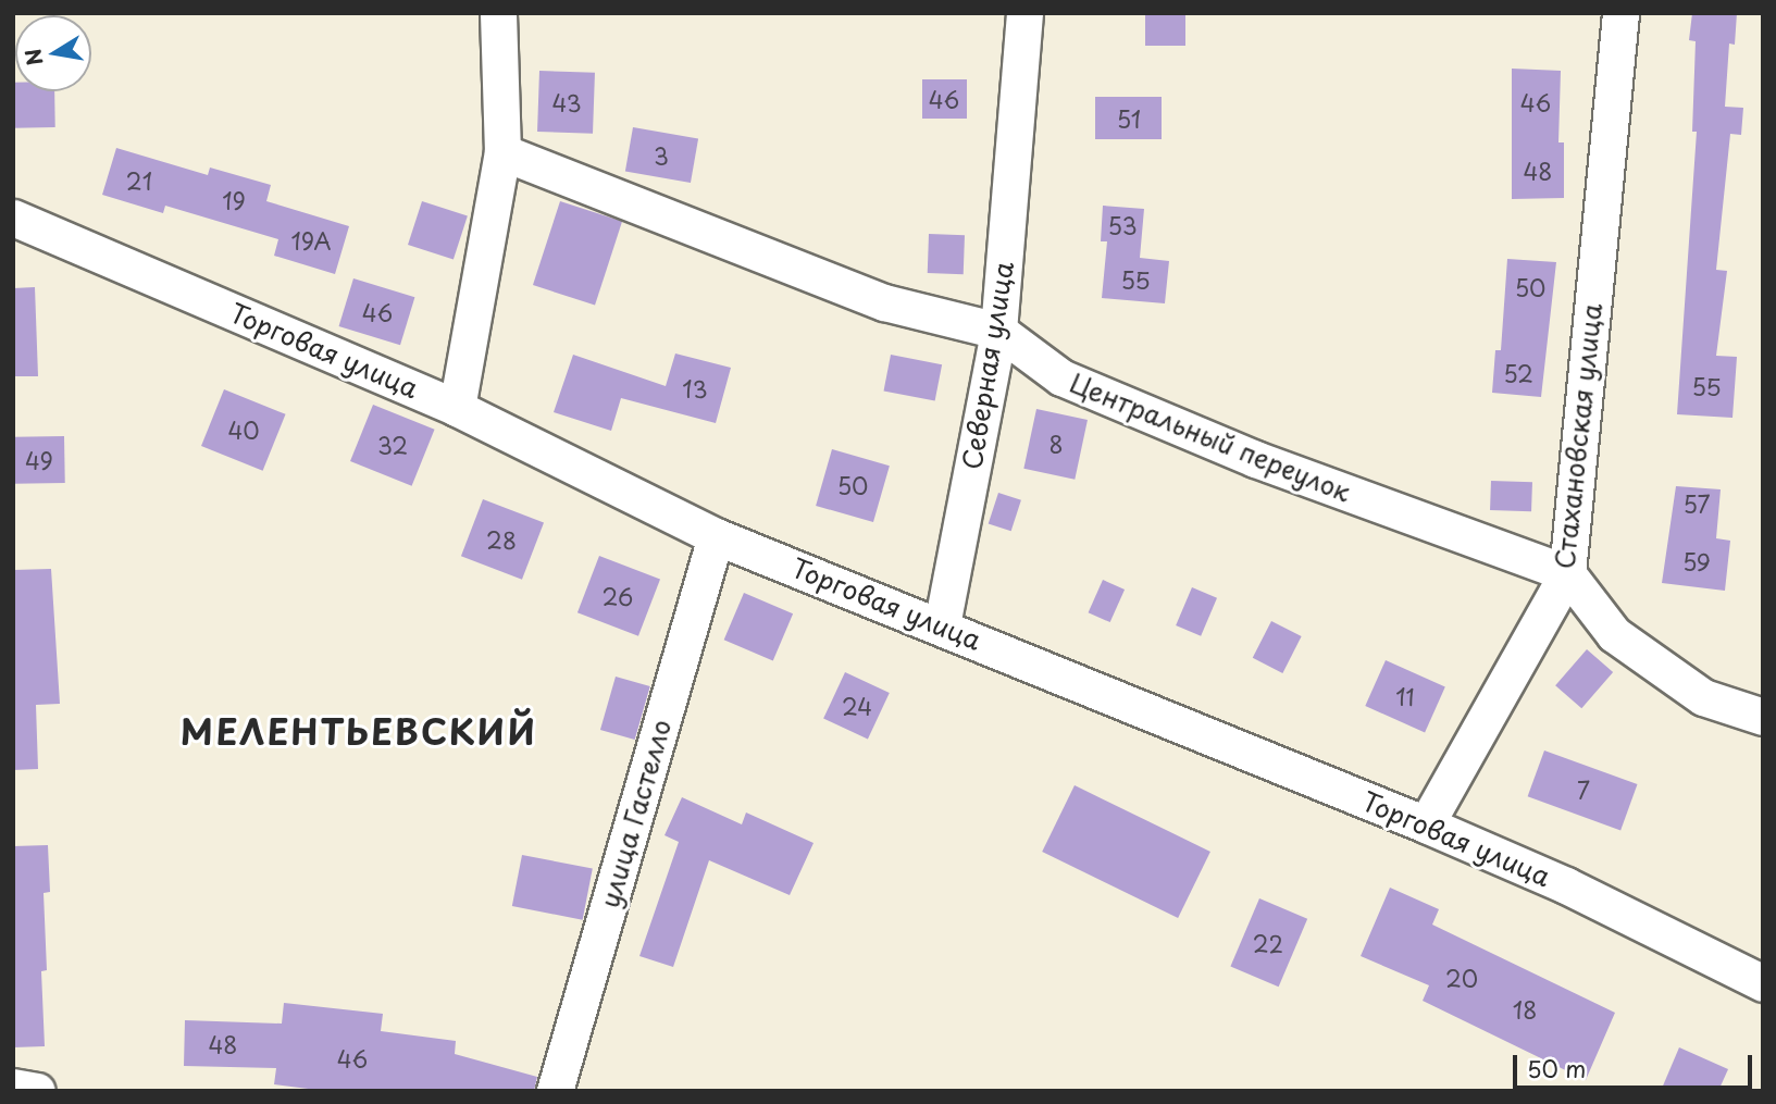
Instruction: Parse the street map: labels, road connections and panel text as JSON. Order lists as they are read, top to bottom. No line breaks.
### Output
{"streets":{"street":["Торговая улица","Северная улица","Стахановская улица","Центральный переулок","улица Гастелло"]},"crossings":[["Торговая улица","Северная улица"],["Торговая улица","Стахановская улица"],["Торговая улица","улица Гастелло"],["Северная улица","Центральный переулок"],["Стахановская улица","Центральный переулок"]],"districts":["МЕЛЕНТЬЕВСКИЙ"],"house_numbers":["46","43","46","51","3","48","21","19","53","19А","55","50","46","52","55","13","40","8","32","49","50","57","28","59","26","11","24","7","22","20","18","48","46"],"scale_bar":"50 m","north":"left"}
